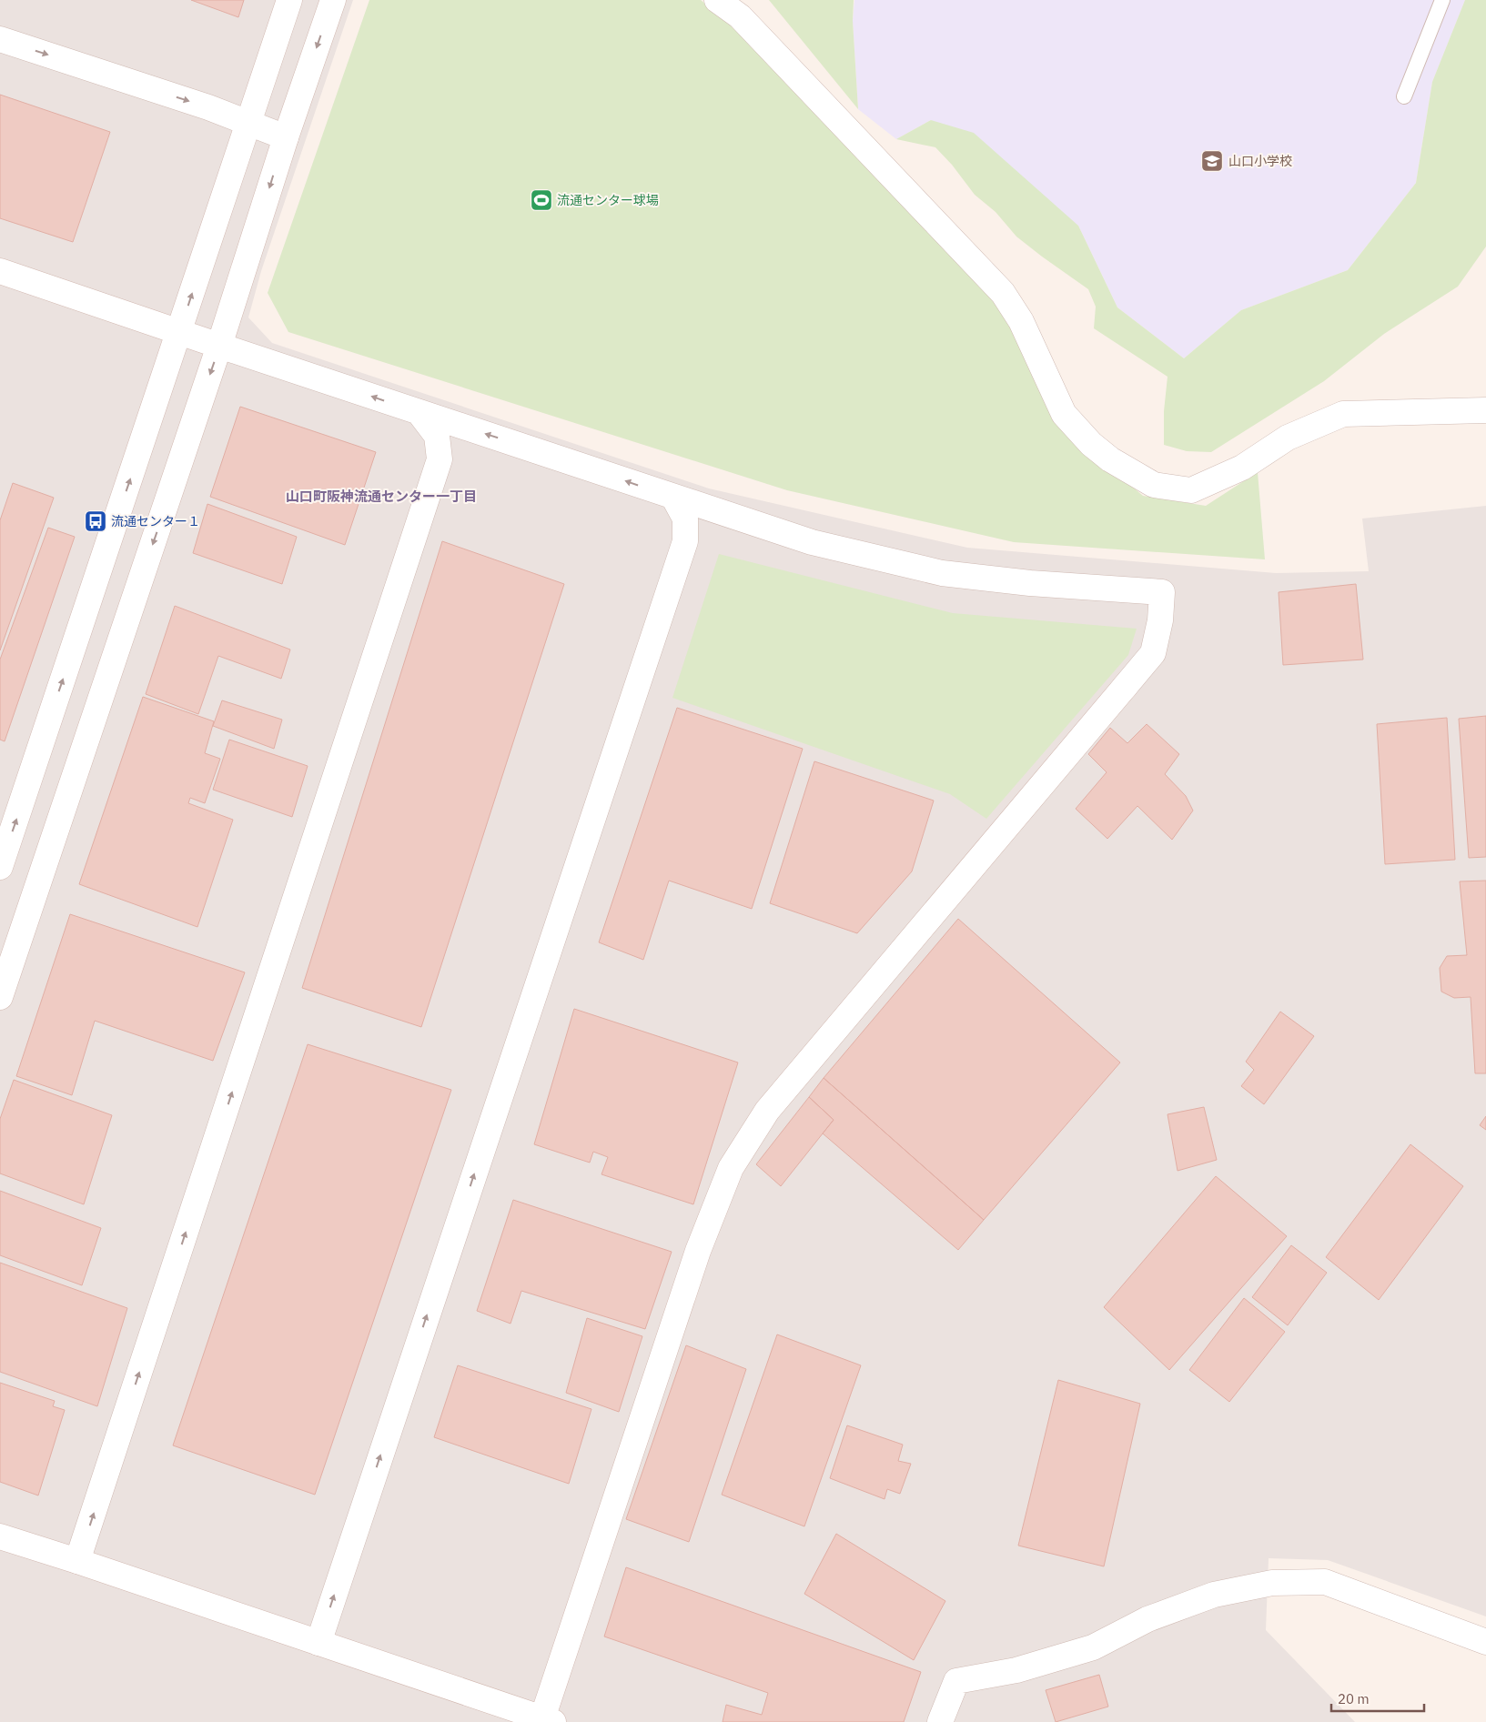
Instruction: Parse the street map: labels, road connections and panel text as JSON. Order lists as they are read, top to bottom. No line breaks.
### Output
{"districts":["山口町阪神流通センター一丁目"],"places":{"school or university":["山口小学校"],"sports":["流通センター球場"],"bus stop":["流通センター１"]},"scale_bar":"20 m"}
